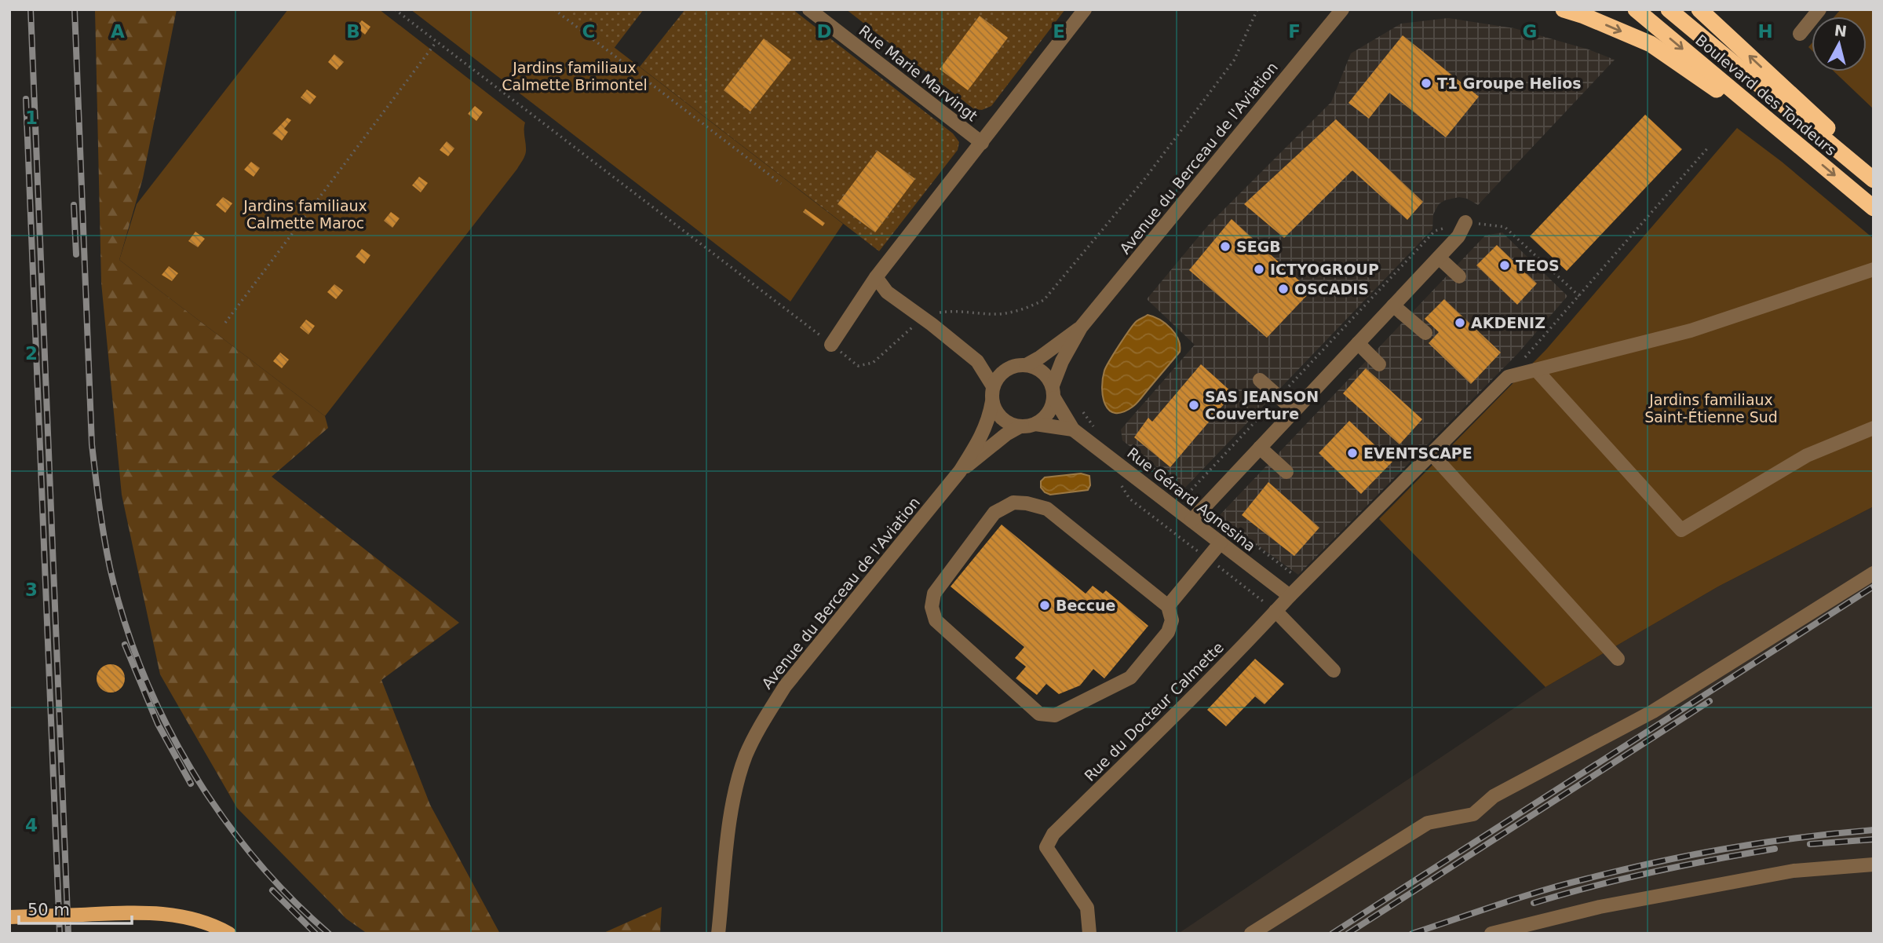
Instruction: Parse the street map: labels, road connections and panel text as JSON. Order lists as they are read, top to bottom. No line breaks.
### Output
{"streets":{"highway":["Boulevard des Tondeurs"],"street":["Rue Marie Marvingt","Avenue du Berceau de l'Aviation","Rue Gérard Agnesina","Rue du Docteur Calmette"]},"crossings":[["Avenue du Berceau de l'Aviation","Rue Gérard Agnesina"],["Rue Gérard Agnesina","Rue du Docteur Calmette"]],"parks":["Jardins familiaux Calmette Brimontel","Jardins familiaux Calmette Maroc","Jardins familiaux Saint-Étienne Sud"],"places":["T1 Groupe Helios","SEGB","TEOS","ICTYOGROUP","OSCADIS","AKDENIZ","SAS JEANSON Couverture","EVENTSCAPE","Beccue"],"scale_bar":"50 m","north":"top","grid":{"columns":["A","B","C","D","E","F","G","H"],"rows":["1","2","3","4"]}}
